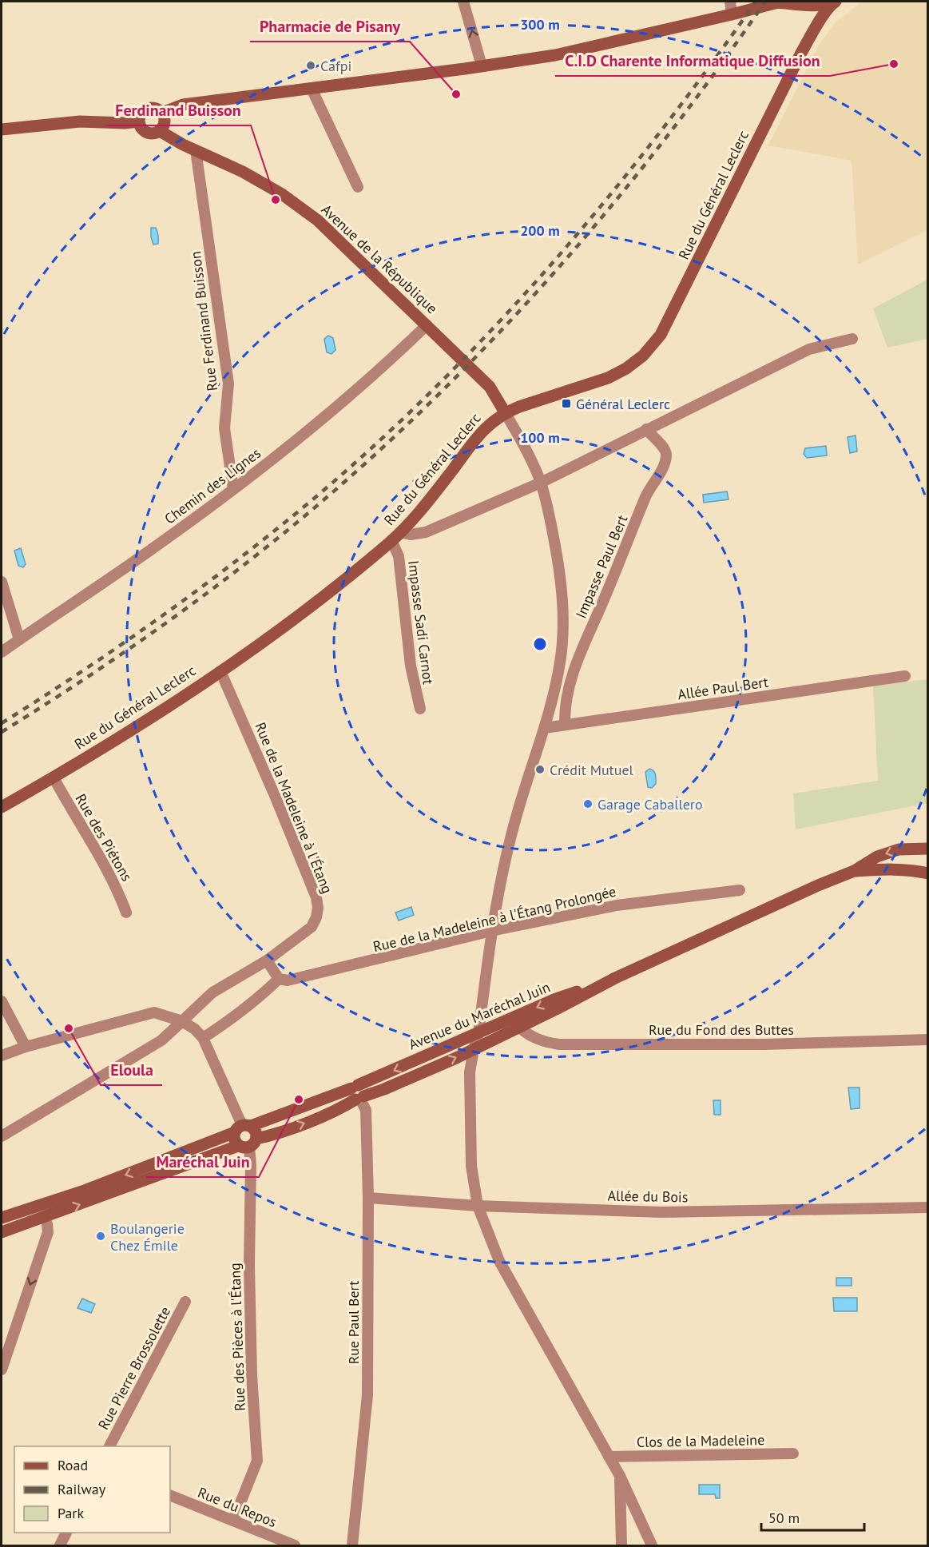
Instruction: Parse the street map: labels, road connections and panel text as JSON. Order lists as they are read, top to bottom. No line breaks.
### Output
{"streets":{"main road":["Rue du Général Leclerc","Avenue de la République","Avenue du Maréchal Juin"],"street":["Rue Ferdinand Buisson","Chemin des Lignes","Impasse Paul Bert","Impasse Sadi Carnot","Allée Paul Bert","Rue de la Madeleine à l'Étang","Rue des Piétons","Rue de la Madeleine à l'Étang Prolongée","Rue du Fond des Buttes","Allée du Bois","Rue Paul Bert","Rue des Pièces à l'Étang","Rue Pierre Brossolette","Clos de la Madeleine","Rue du Repos"]},"crossings":[["Rue du Général Leclerc","Avenue de la République"],["Rue du Général Leclerc","Impasse Sadi Carnot"],["Rue du Général Leclerc","Rue de la Madeleine à l'Étang"],["Rue du Général Leclerc","Rue des Piétons"],["Avenue de la République","Rue Ferdinand Buisson"],["Avenue de la République","Chemin des Lignes"],["Rue Ferdinand Buisson","Chemin des Lignes"],["Impasse Paul Bert","Allée Paul Bert"],["Avenue du Maréchal Juin","Rue du Fond des Buttes"],["Avenue du Maréchal Juin","Rue Paul Bert"],["Avenue du Maréchal Juin","Rue des Pièces à l'Étang"],["Allée du Bois","Rue Paul Bert"],["Rue des Pièces à l'Étang","Rue du Repos"]],"places":{"other":["C.I.D Charente Informatique Diffusion","Cafpi","Pharmacie de Pisany","Ferdinand Buisson","Crédit Mutuel","Garage Caballero","Eloula","Maréchal Juin","Boulangerie Chez Émile"],"transit":["Général Leclerc"]},"legend":["Road","Railway","Park"],"scale_bar":"50 m","rings":["300 m","200 m","100 m"]}
